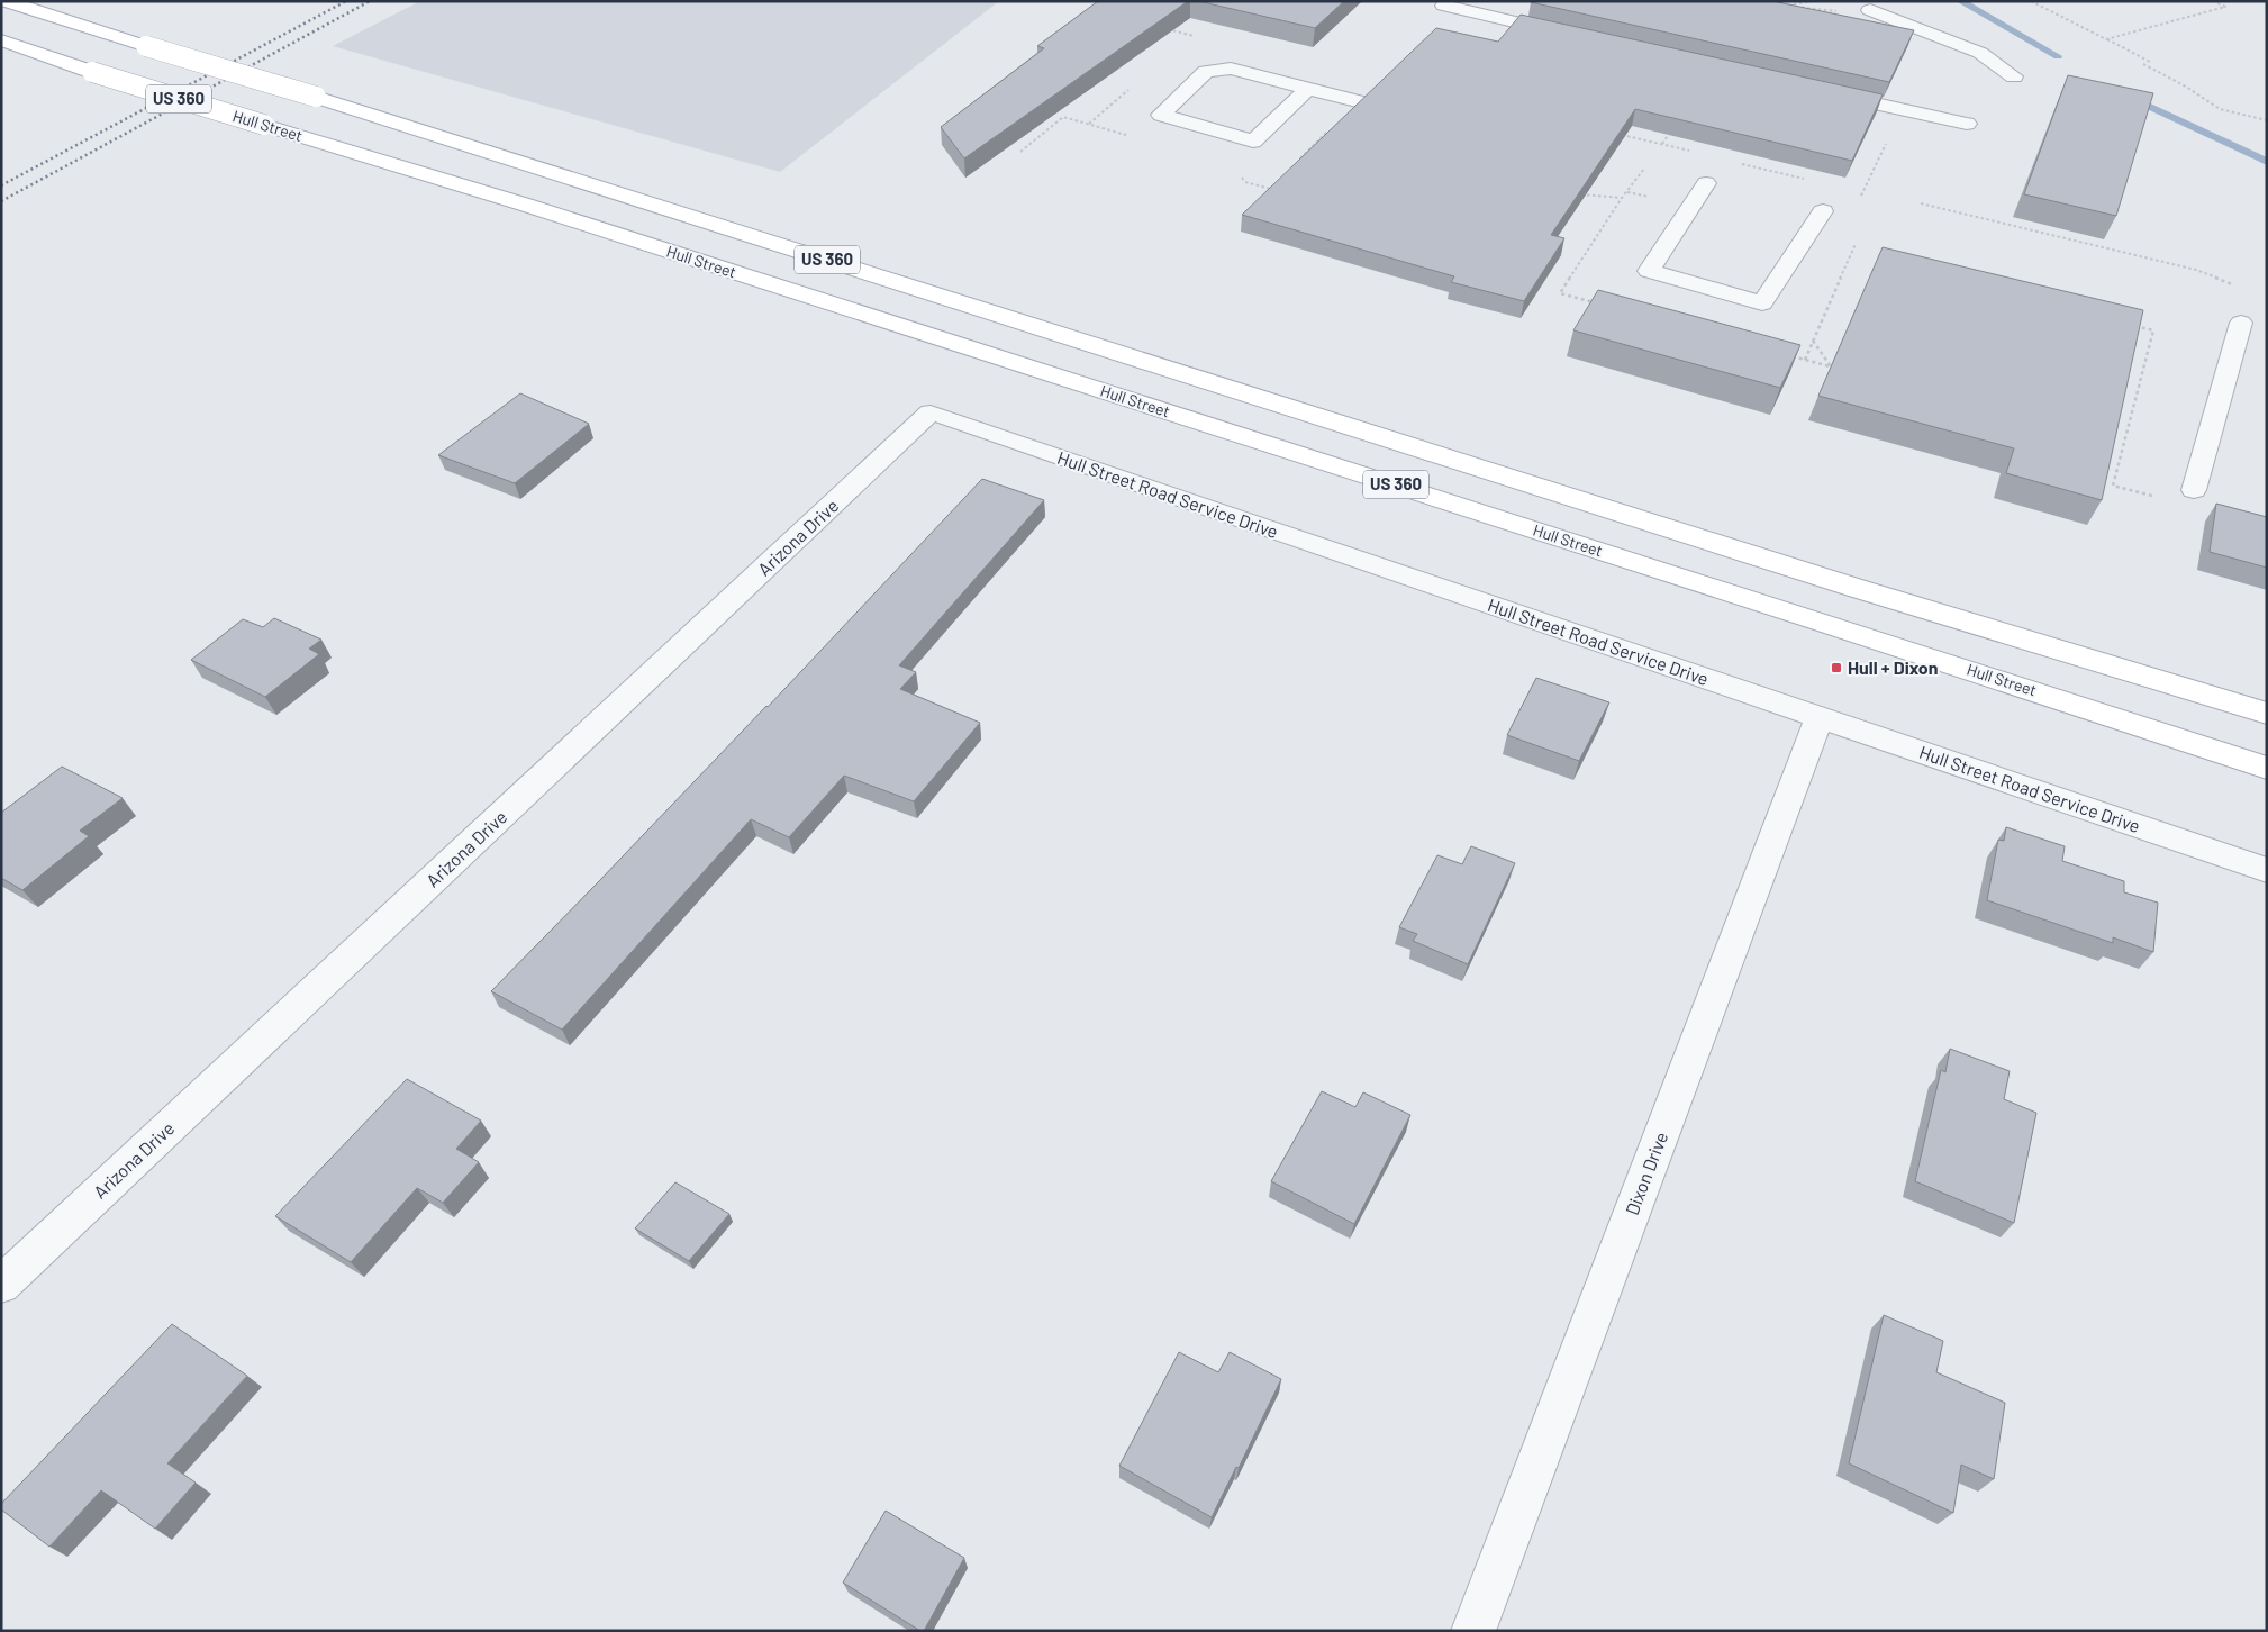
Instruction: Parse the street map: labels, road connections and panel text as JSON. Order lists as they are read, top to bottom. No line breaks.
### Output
{"streets":{"main road":["US 360","Hull Street"],"street":["Hull Street Road Service Drive","Arizona Drive","Dixon Drive"]},"crossings":[["Hull Street Road Service Drive","Arizona Drive"],["Hull Street Road Service Drive","Dixon Drive"]],"places":{"transit":["Hull + Dixon"]}}
